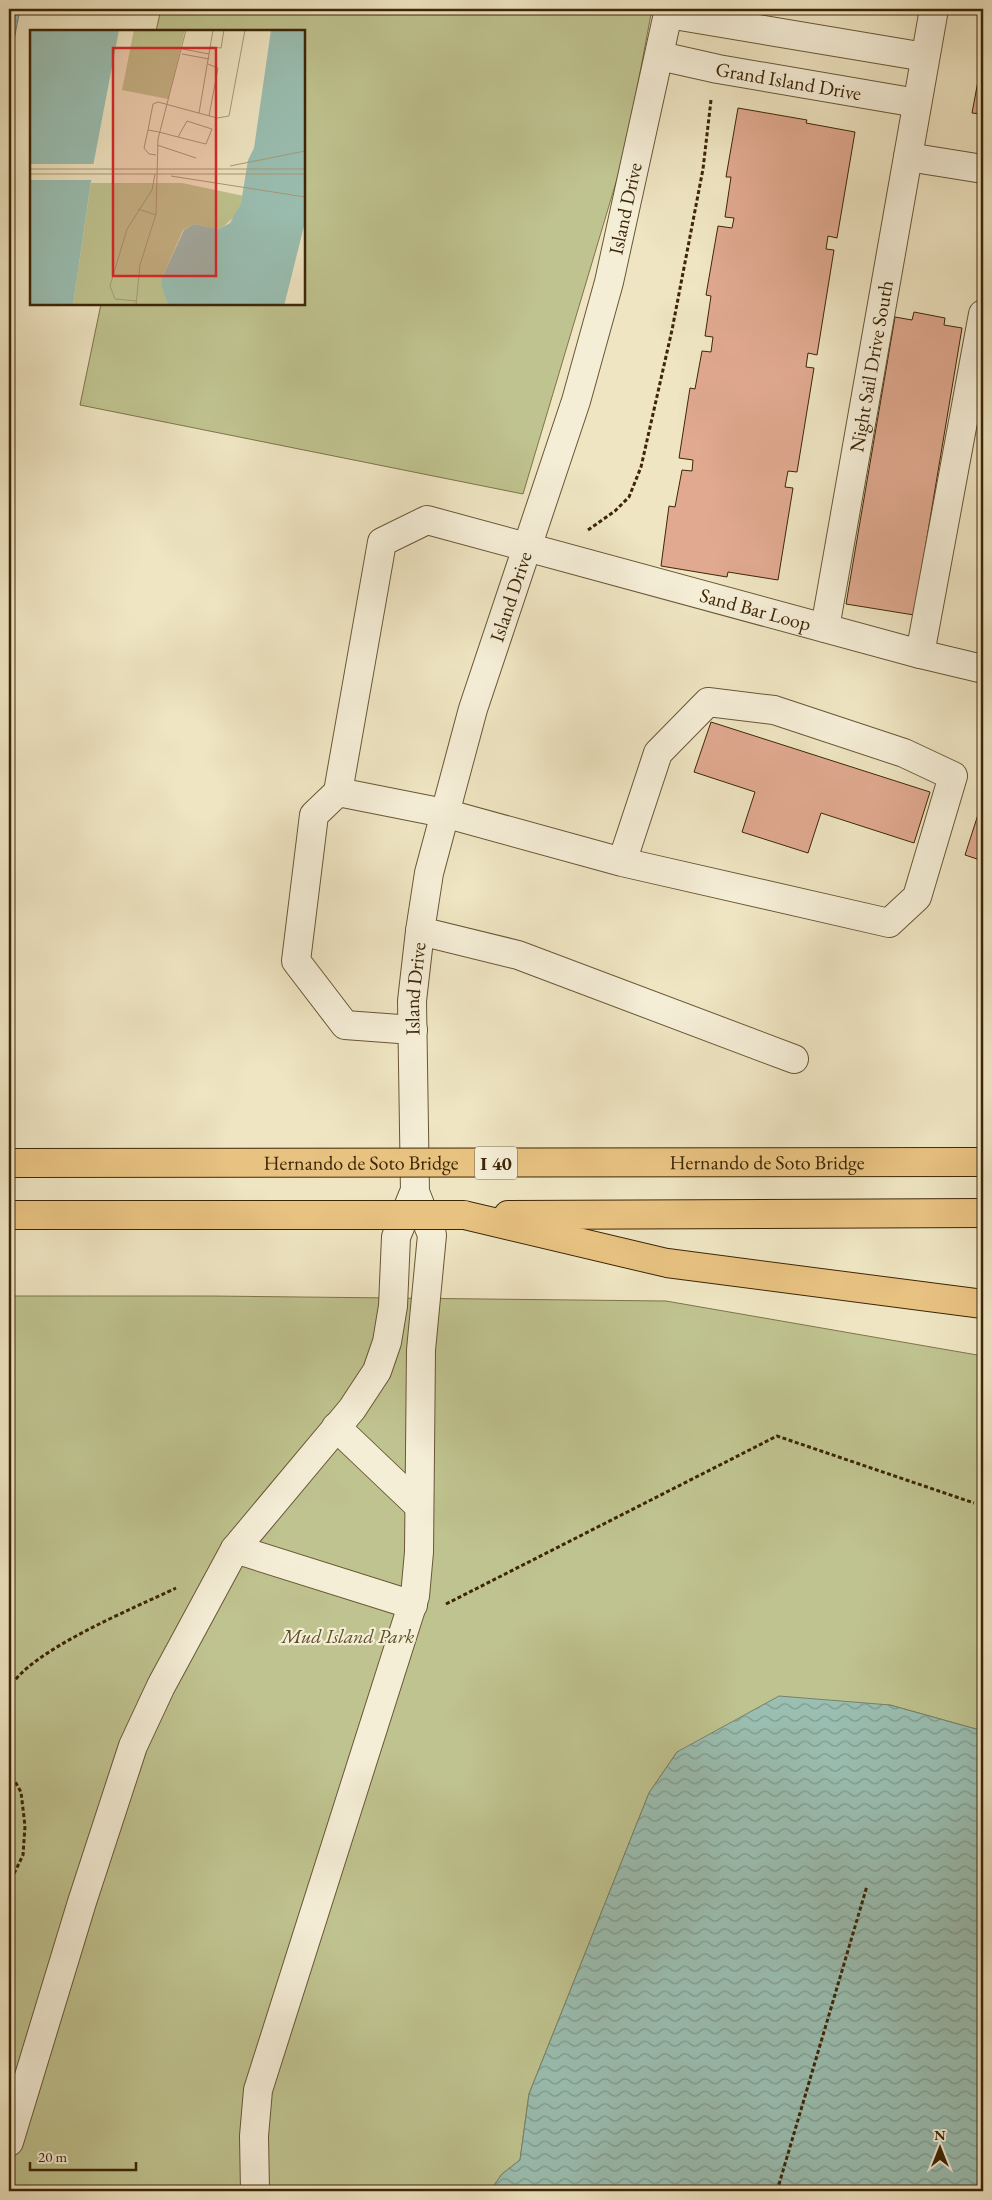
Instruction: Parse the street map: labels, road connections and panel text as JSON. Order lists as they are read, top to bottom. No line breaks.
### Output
{"streets":{"highway":["Hernando de Soto Bridge","I 40"],"street":["Grand Island Drive","Island Drive","Night Sail Drive South","Sand Bar Loop"]},"crossings":[["Grand Island Drive","Island Drive"],["Grand Island Drive","Night Sail Drive South"],["Island Drive","Sand Bar Loop"],["Night Sail Drive South","Sand Bar Loop"]],"parks":["Mud Island Park"],"scale_bar":"20 m","north":"top"}
